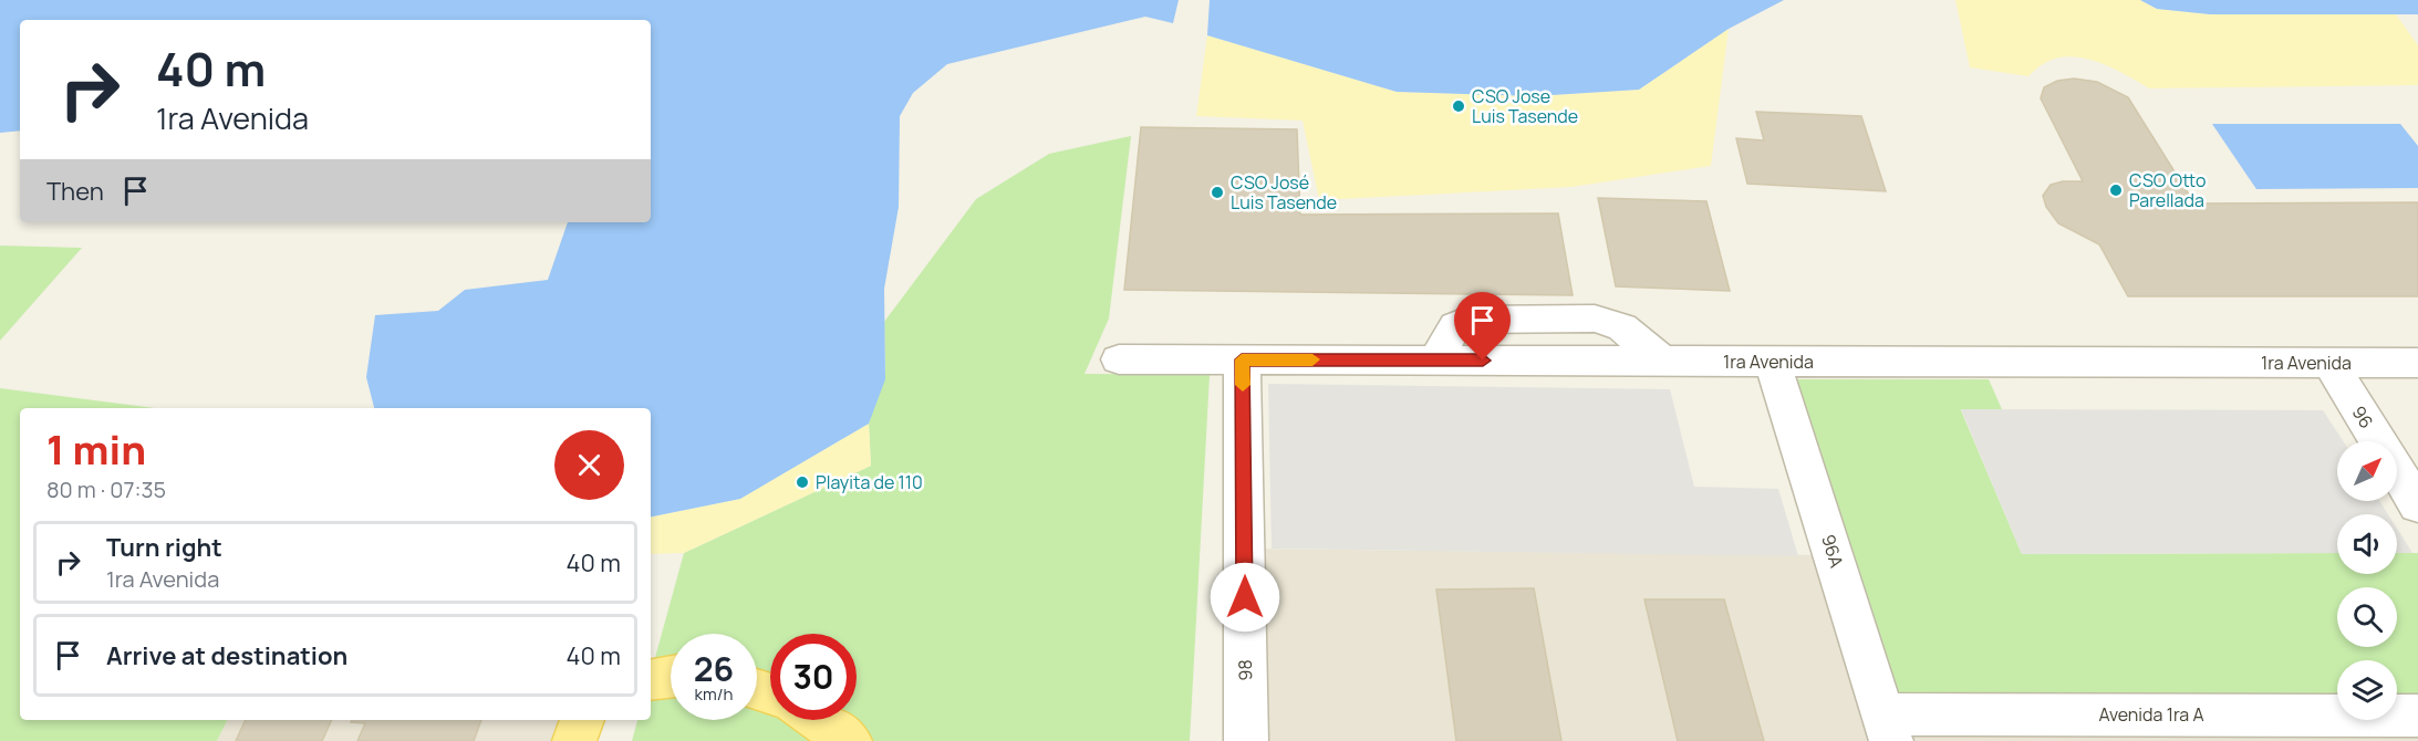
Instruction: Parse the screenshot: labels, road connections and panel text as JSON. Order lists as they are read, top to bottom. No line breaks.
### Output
{"streets":{"street":["1ra Avenida","96","96A","98","Avenida 1ra A"]},"crossings":[["1ra Avenida","96"],["1ra Avenida","96A"],["1ra Avenida","98"],["96A","Avenida 1ra A"]],"places":["CSO Jose Luis Tasende","CSO Otto Parellada","CSO José Luis Tasende","Playita de 110"],"north":"top right","page":{"turn":["40 m","1ra Avenida"],"then":"Then","heading":["1 min","80 m · 07:35"],"list":[{"name":"Turn right","note":"1ra Avenida","value":"40 m"},{"name":"Arrive at destination","value":"40 m"}],"speed":"26 km/h","limit":"30"}}
